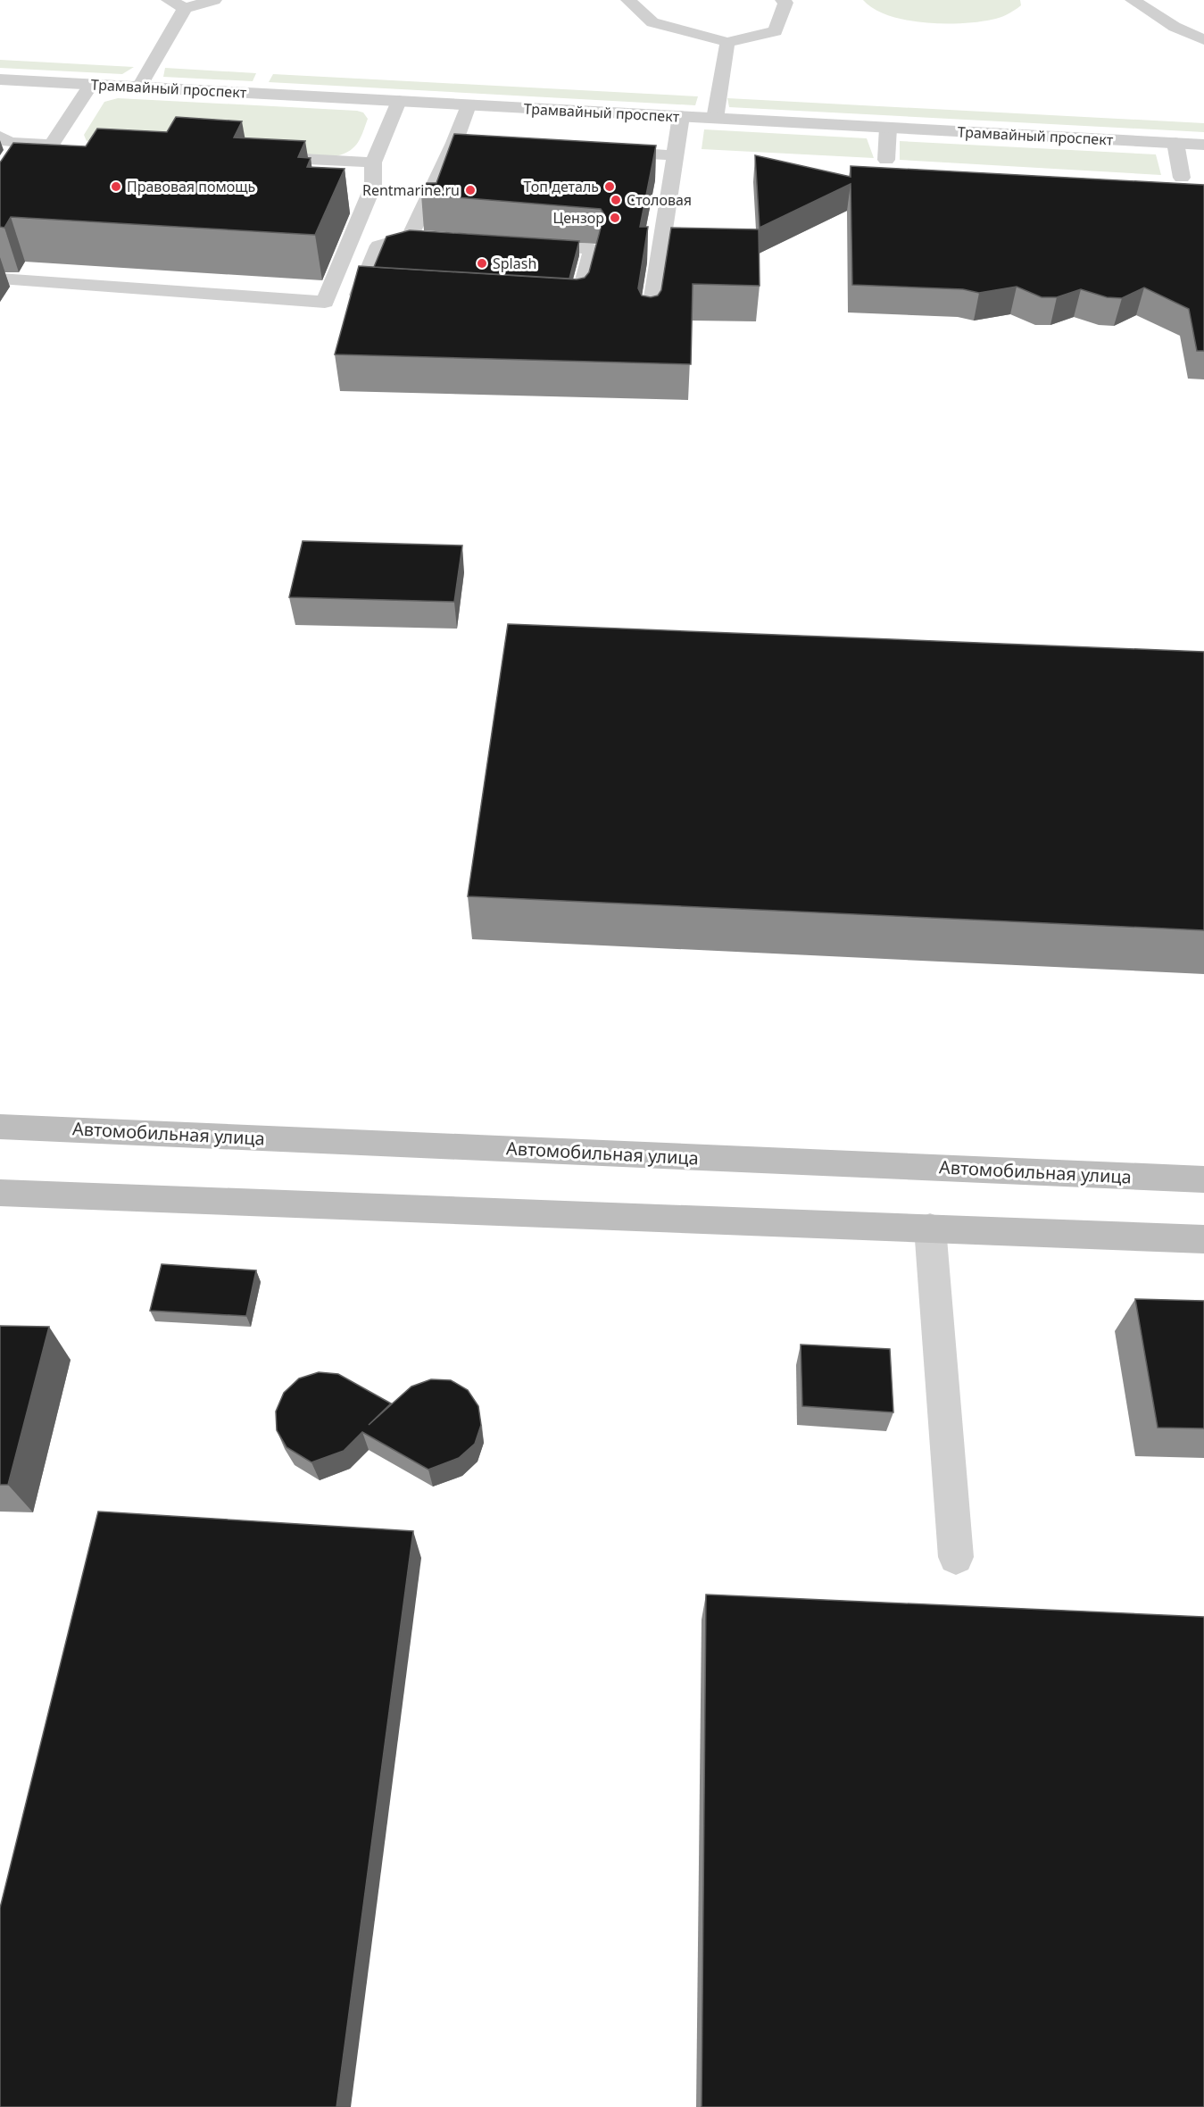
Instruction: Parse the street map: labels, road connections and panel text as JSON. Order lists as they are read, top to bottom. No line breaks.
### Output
{"streets":{"main road":["Автомобильная улица"],"street":["Трамвайный проспект"]},"places":["Правовая помощь","Топ деталь","Rentmarine.ru","Столовая","Цензор","Splash"]}
